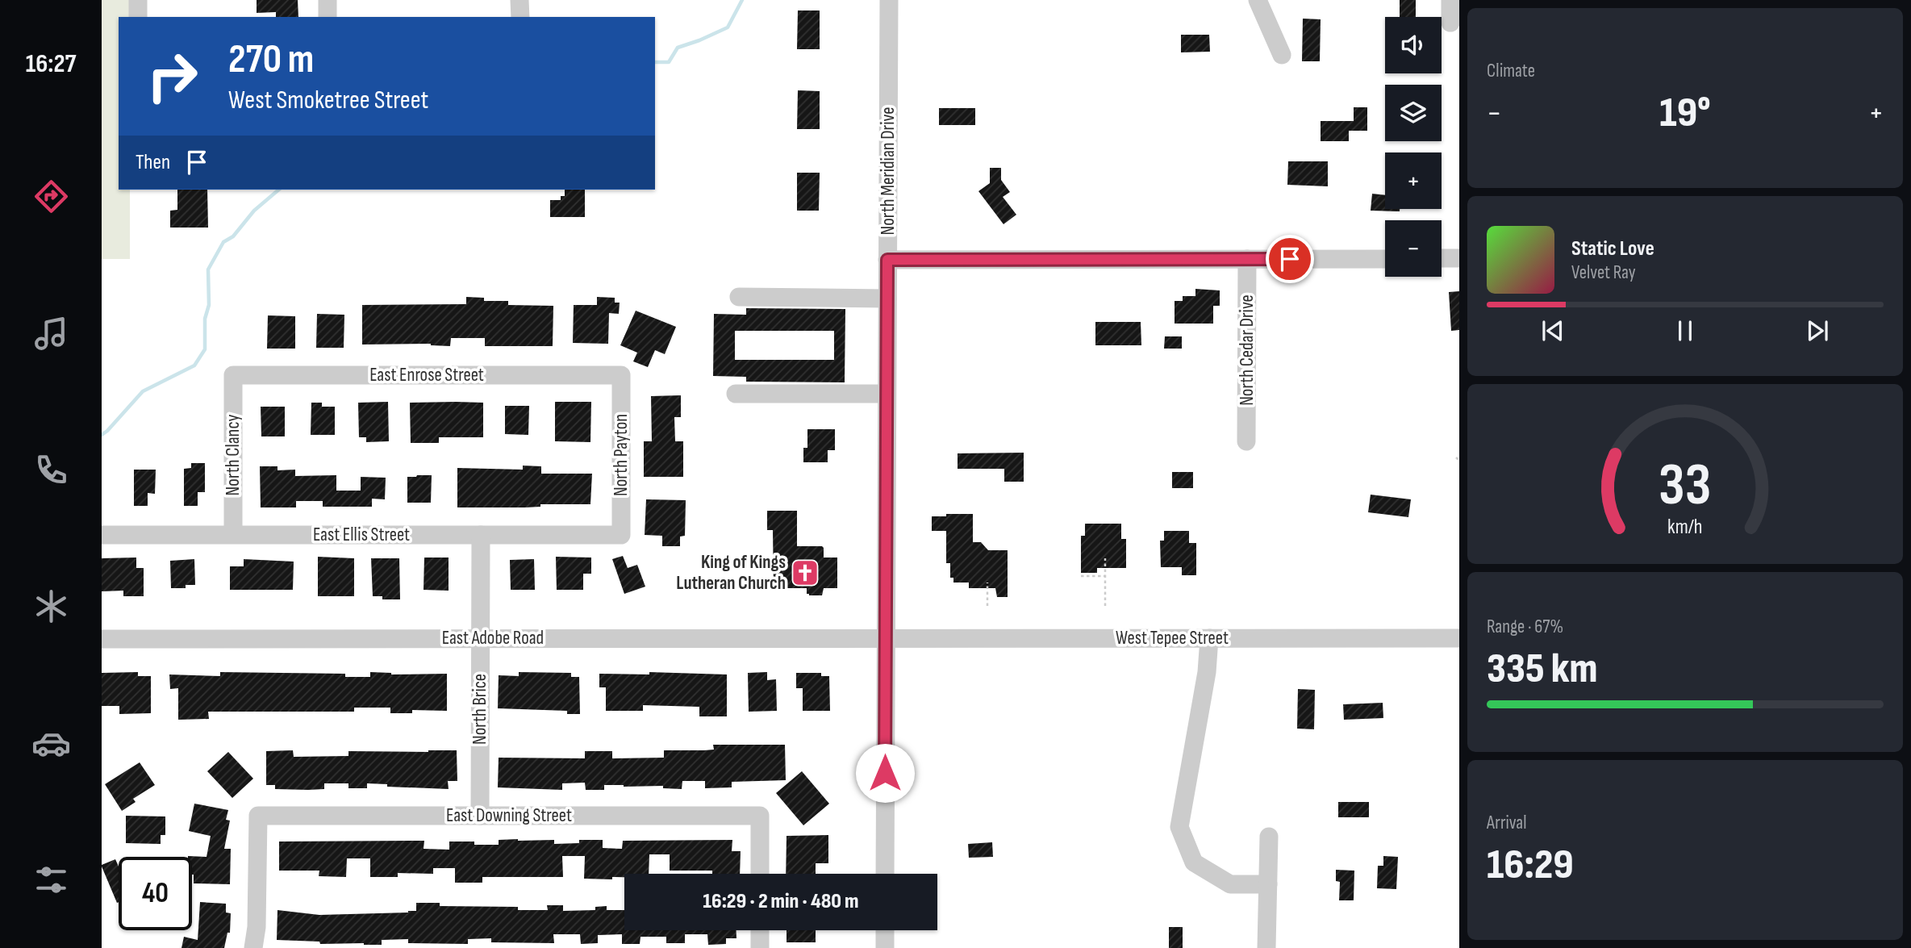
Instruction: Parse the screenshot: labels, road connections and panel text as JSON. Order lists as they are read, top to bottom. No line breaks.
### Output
{"streets":{"street":["North Meridian Drive","North Cedar Drive","East Enrose Street","North Clancy","North Payton","East Ellis Street","East Adobe Road","West Tepee Street","North Brice","East Downing Street"]},"crossings":[["North Meridian Drive","East Adobe Road"],["North Meridian Drive","West Tepee Street"],["East Enrose Street","North Clancy"],["East Enrose Street","North Payton"],["North Clancy","East Ellis Street"],["North Payton","East Ellis Street"],["East Ellis Street","North Brice"],["East Adobe Road","West Tepee Street"],["East Adobe Road","North Brice"],["North Brice","East Downing Street"]],"places":{"church":["King of Kings Lutheran Church"]},"page":{"tabs":"16:27","tile":["Climate",["Range · 67%","335 km"],["Arrival","16:29"]],"map_buttons":["+","−"],"turn":["270 m","West Smoketree Street"],"heat":["−","19°","+"],"then":"Then","song":["Static Love","Velvet Ray"],"limit":"40","trip":"16:29 · 2 min · 480 m","gauge":["33","km/h"]}}
